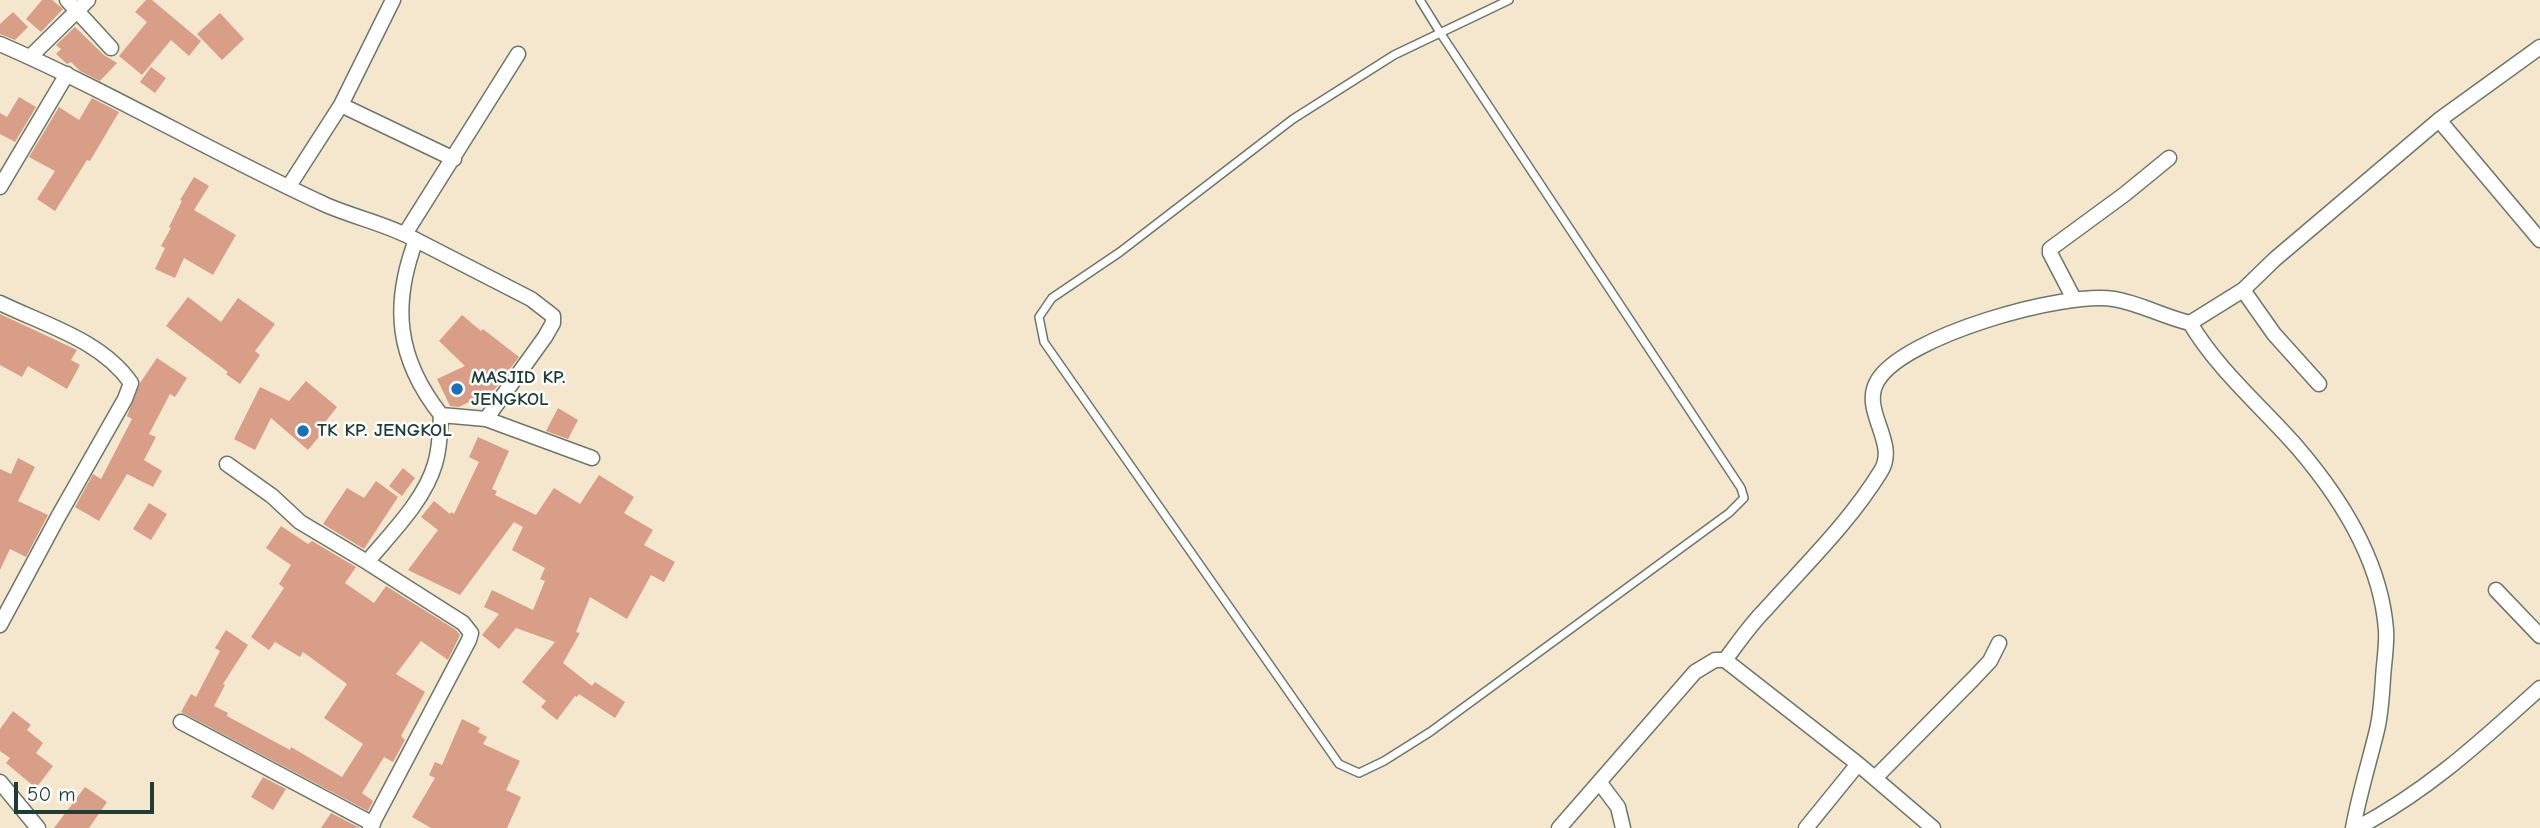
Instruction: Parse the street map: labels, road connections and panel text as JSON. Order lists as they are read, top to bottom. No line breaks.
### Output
{"places":["MASJID KP. JENGKOL","TK KP. JENGKOL"],"scale_bar":"50 m"}
